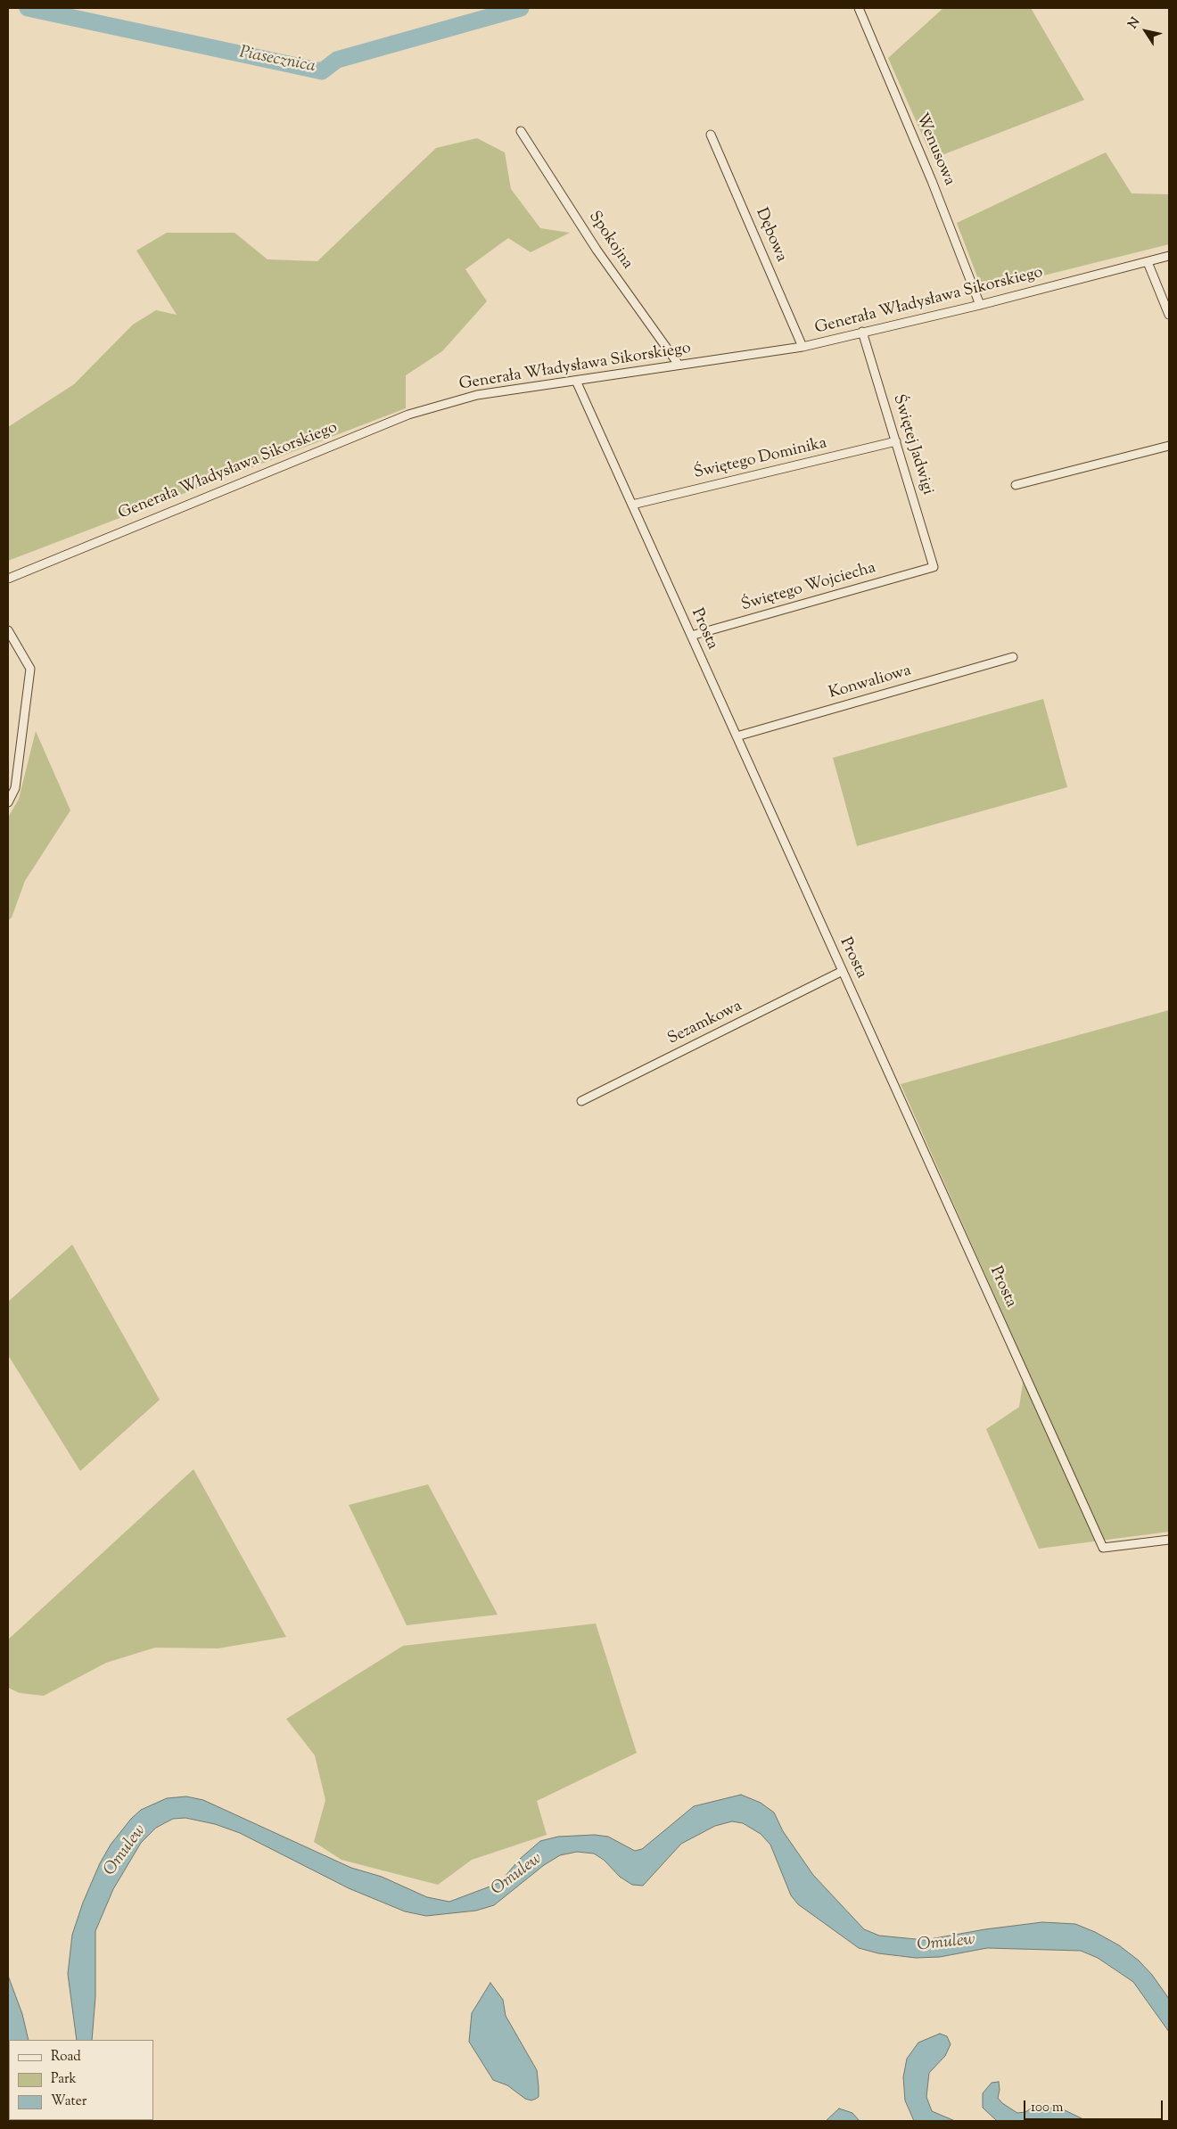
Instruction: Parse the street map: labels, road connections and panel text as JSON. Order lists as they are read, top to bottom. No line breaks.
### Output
{"streets":{"street":["Wenusowa","Dębowa","Spokojna","Generała Władysława Sikorskiego","Świętej Jadwigi","Świętego Dominika","Świętego Wojciecha","Prosta","Konwaliowa","Sezamkowa"]},"crossings":[["Wenusowa","Generała Władysława Sikorskiego"],["Dębowa","Generała Władysława Sikorskiego"],["Spokojna","Generała Władysława Sikorskiego"],["Generała Władysława Sikorskiego","Świętej Jadwigi"],["Generała Władysława Sikorskiego","Prosta"],["Świętej Jadwigi","Świętego Dominika"],["Świętej Jadwigi","Świętego Wojciecha"],["Świętego Dominika","Prosta"],["Świętego Wojciecha","Prosta"],["Prosta","Konwaliowa"],["Prosta","Sezamkowa"]],"water":["Piasecznica","Omulew"],"legend":["Road","Park","Water"],"scale_bar":"100 m","north":"top left"}
